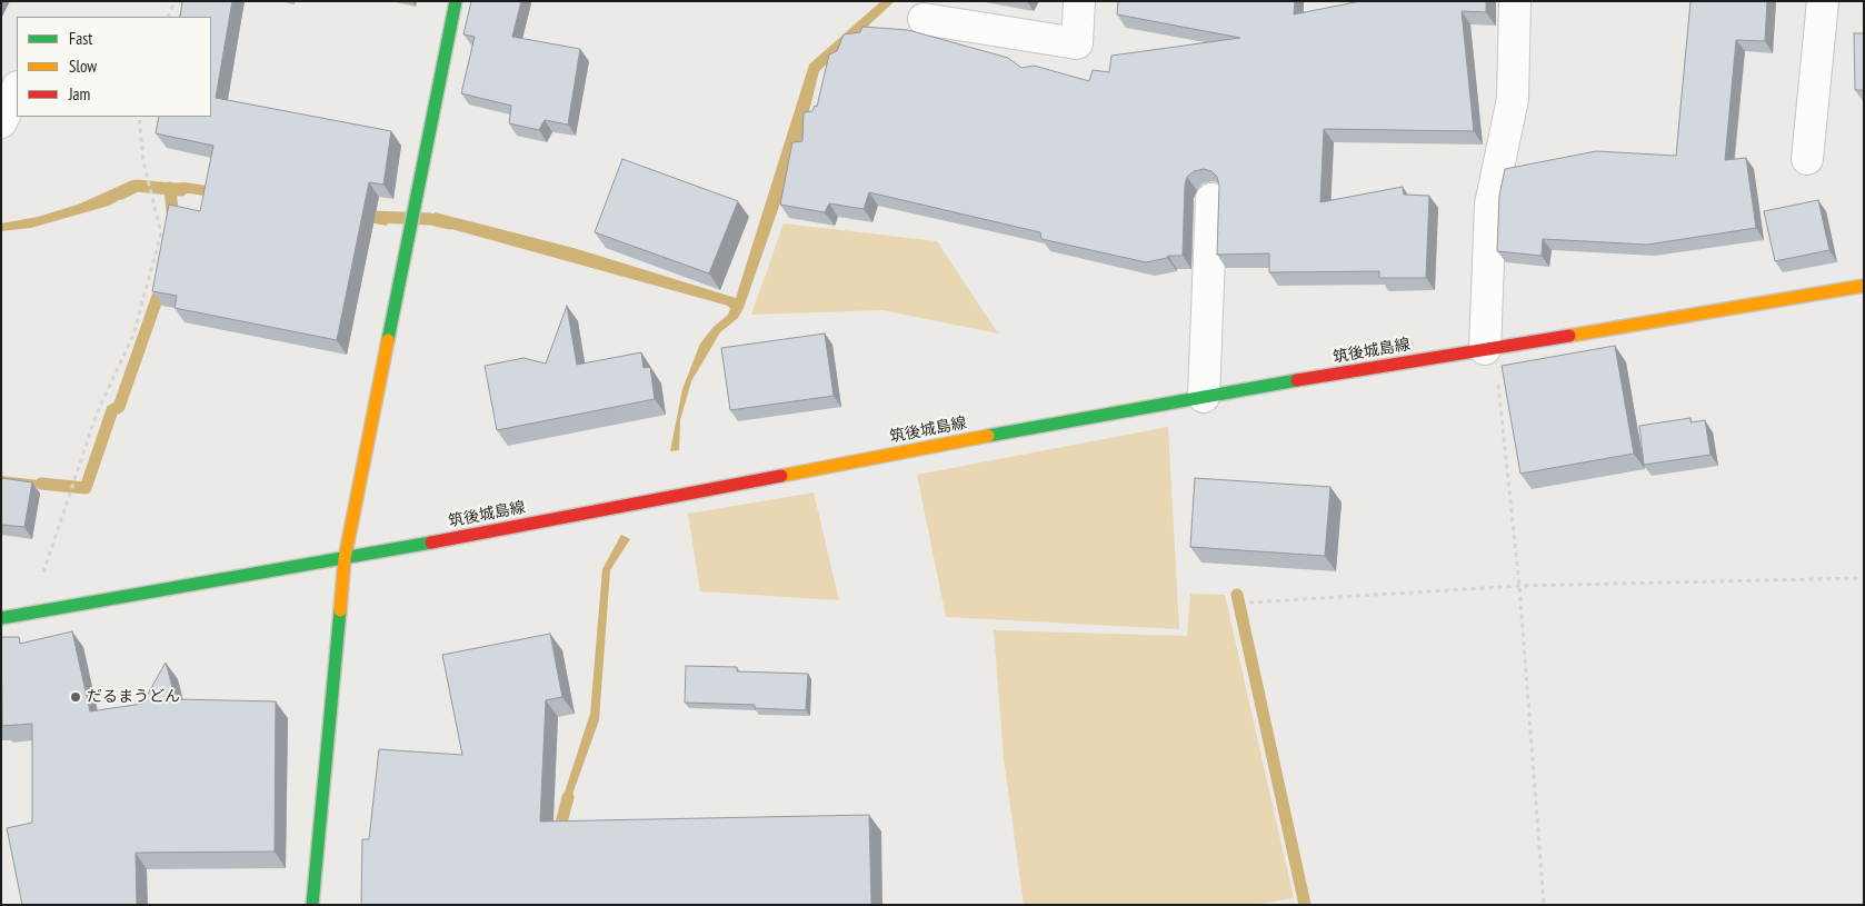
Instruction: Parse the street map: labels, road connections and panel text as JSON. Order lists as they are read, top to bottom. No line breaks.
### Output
{"streets":{"main road":["筑後城島線"]},"places":["だるまうどん"],"legend":["Fast","Slow","Jam"]}
